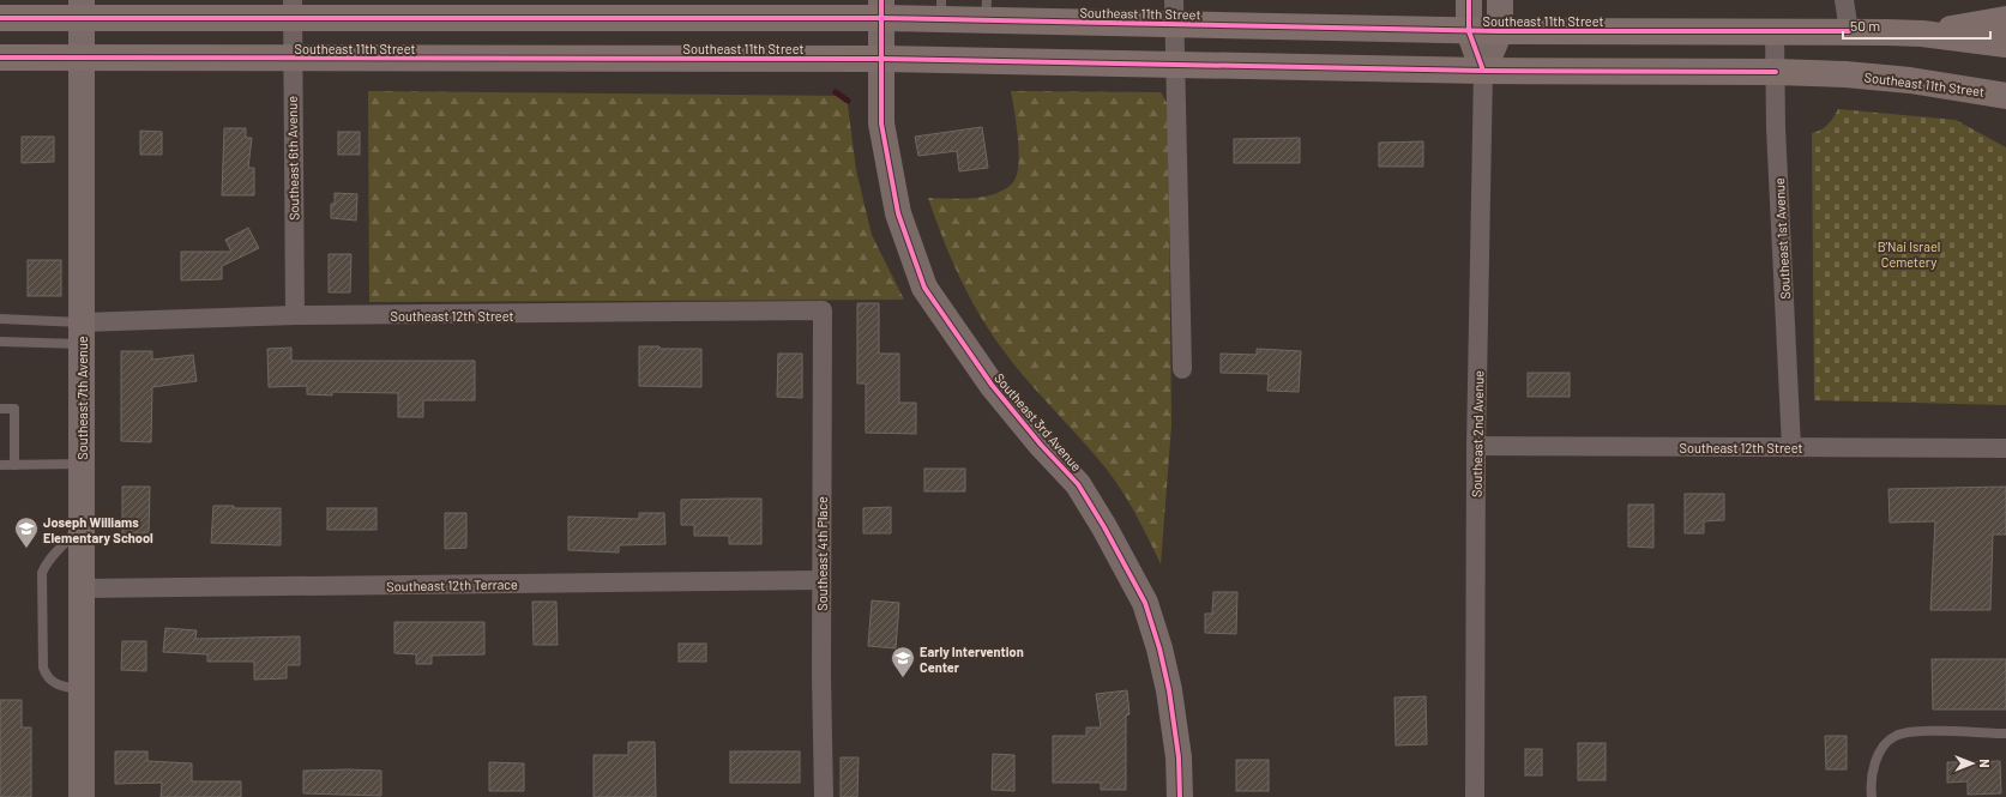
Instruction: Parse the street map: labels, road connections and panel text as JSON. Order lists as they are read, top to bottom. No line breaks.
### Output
{"streets":{"highway":["Southeast 11th Street"],"street":["Southeast 6th Avenue","Southeast 1st Avenue","Southeast 12th Street","Southeast 7th Avenue","Southeast 3rd Avenue","Southeast 2nd Avenue","Southeast 4th Place","Southeast 12th Terrace"]},"crossings":[["Southeast 11th Street","Southeast 6th Avenue"],["Southeast 11th Street","Southeast 1st Avenue"],["Southeast 11th Street","Southeast 7th Avenue"],["Southeast 11th Street","Southeast 3rd Avenue"],["Southeast 11th Street","Southeast 2nd Avenue"],["Southeast 6th Avenue","Southeast 12th Street"],["Southeast 1st Avenue","Southeast 12th Street"],["Southeast 12th Street","Southeast 7th Avenue"],["Southeast 12th Street","Southeast 2nd Avenue"],["Southeast 12th Street","Southeast 4th Place"],["Southeast 7th Avenue","Southeast 12th Terrace"],["Southeast 4th Place","Southeast 12th Terrace"]],"parks":["B’Nai Israel Cemetery"],"places":{"school or university":["Joseph Williams Elementary School","Early Intervention Center"]},"scale_bar":"50 m","north":"right"}
